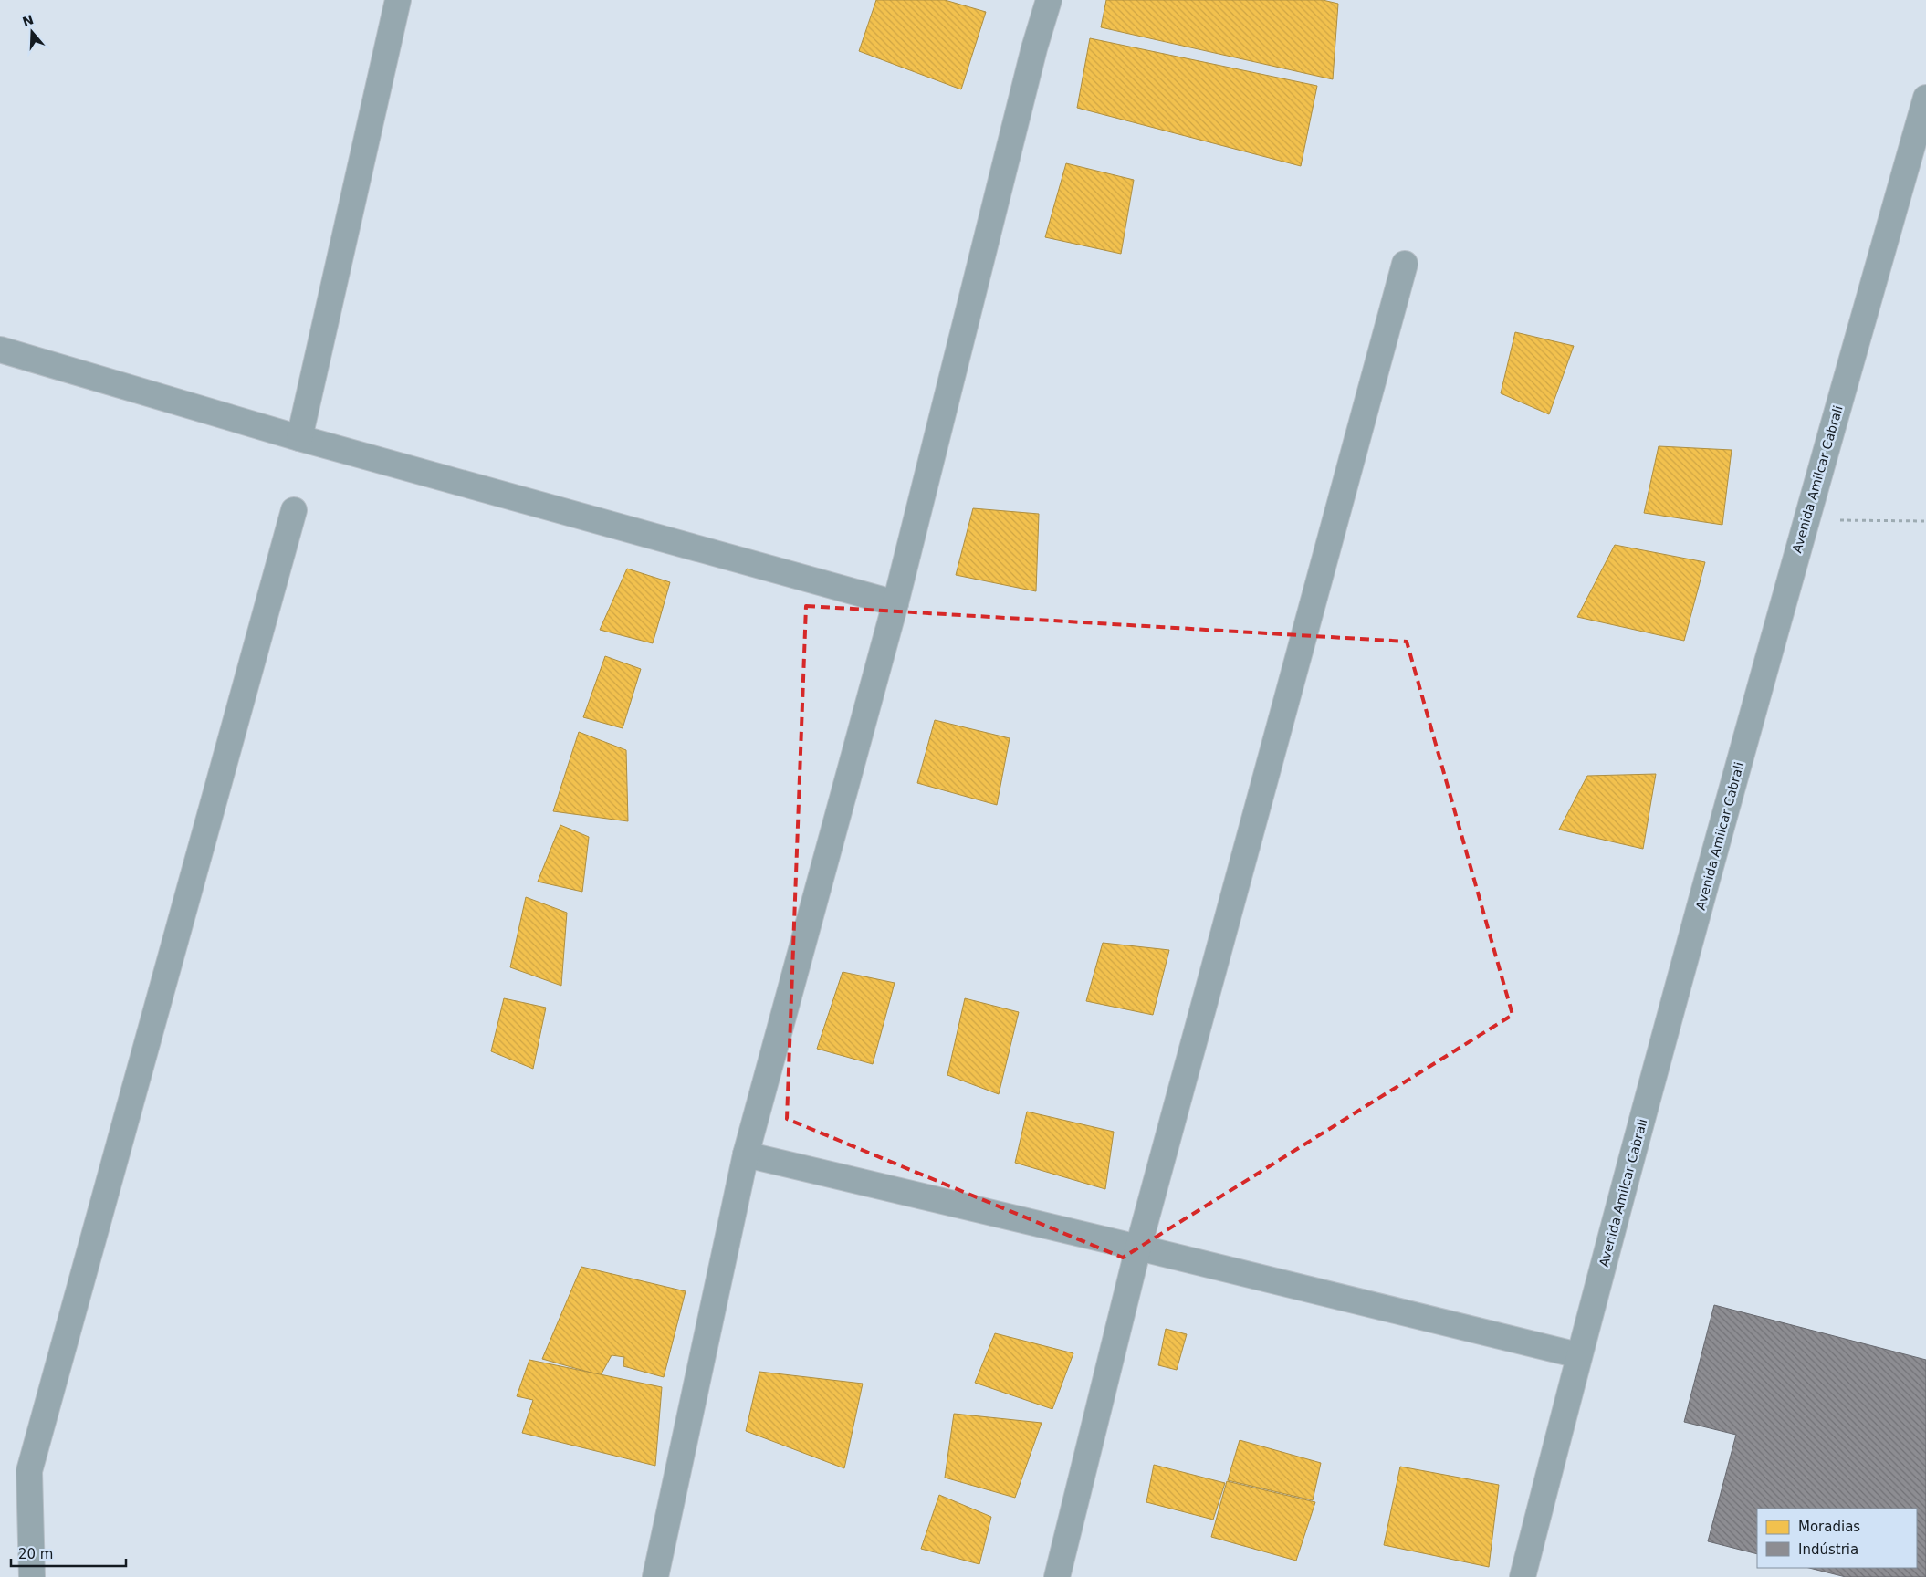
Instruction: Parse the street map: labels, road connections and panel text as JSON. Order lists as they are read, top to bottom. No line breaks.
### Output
{"streets":{"street":["Avenida Amilcar Cabrali"]},"legend":["Moradias","Indústria"],"scale_bar":"20 m","north":"top"}
